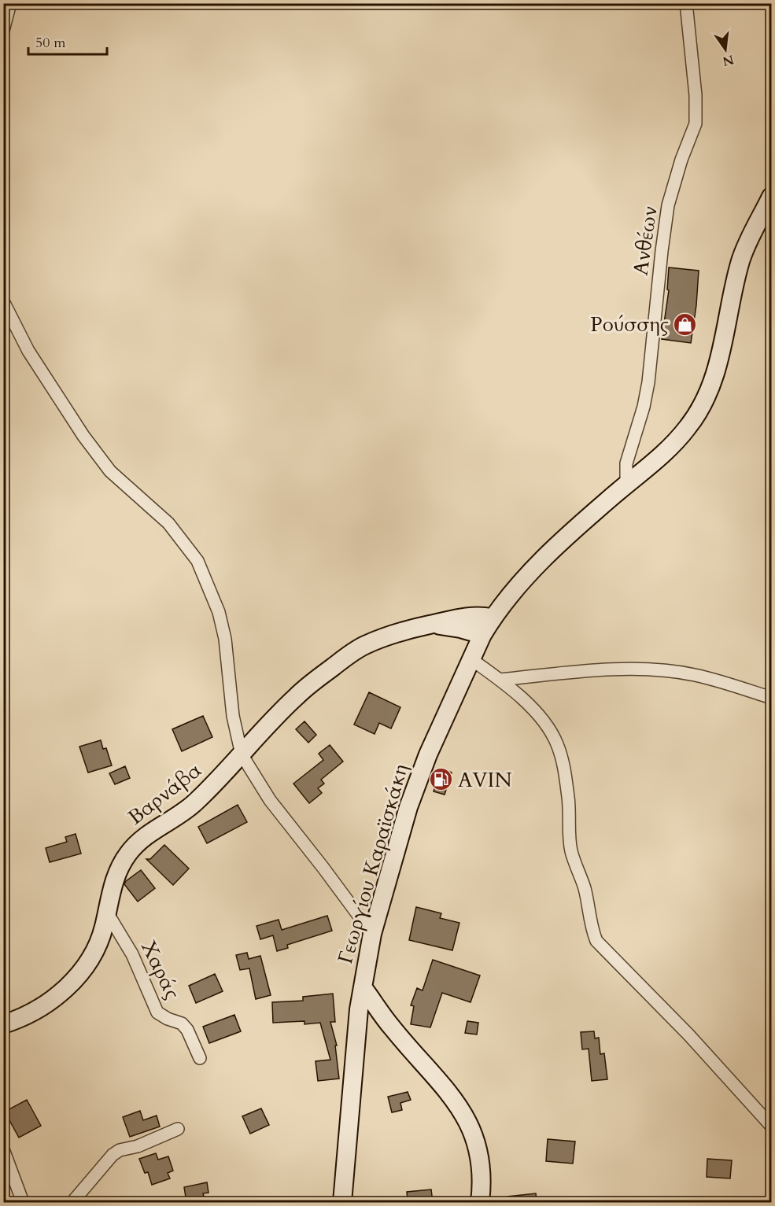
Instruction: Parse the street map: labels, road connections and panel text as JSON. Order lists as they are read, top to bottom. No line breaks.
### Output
{"streets":{"main road":["Βαρνάβα","Γεωργίου Καραϊσκάκη"],"street":["Ανθέων","Χαράς"]},"crossings":[["Ανθέων","Γεωργίου Καραϊσκάκη"],["Βαρνάβα","Γεωργίου Καραϊσκάκη"],["Βαρνάβα","Χαράς"]],"places":{"shop":["Ρούσσης"],"fuel station":["AVIN"]},"scale_bar":"50 m","north":"bottom"}
